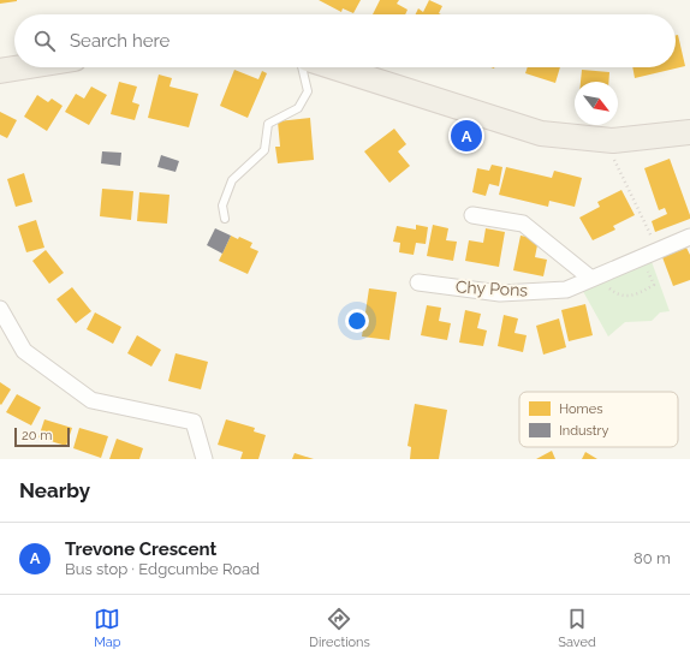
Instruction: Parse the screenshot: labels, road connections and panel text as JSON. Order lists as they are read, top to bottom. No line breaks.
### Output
{"streets":{"street":["Chy Pons"]},"legend":["Homes","Industry"],"scale_bar":"20 m","north":"bottom right","page":{"search":"Search here","pins":"A","scale":"20 m","heading":"Nearby","list":[{"mark":"A","name":"Trevone Crescent","note":"Bus stop · Edgcumbe Road","value":"80 m"}],"nav":["Map","Directions","Saved"]}}
